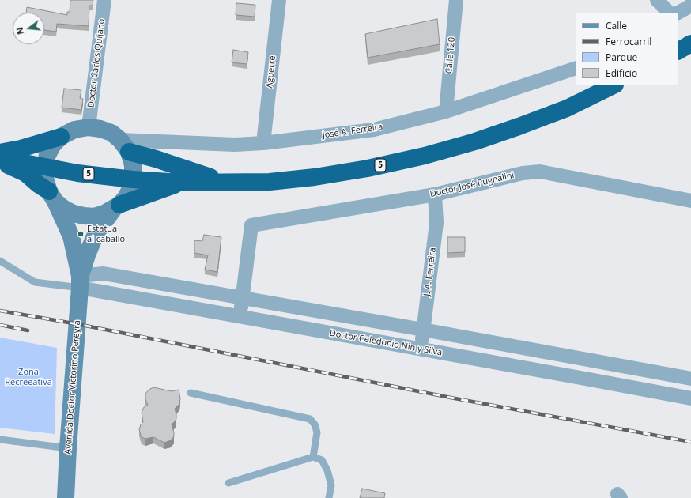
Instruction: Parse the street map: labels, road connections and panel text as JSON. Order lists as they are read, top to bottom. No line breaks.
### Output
{"streets":{"highway":["5"],"street":["Calle 120","Doctor Carlos Quijano","Aguerre","José A. Ferreira","Doctor José Pugnalini","J. A. Ferreira","Doctor Celedonio Nin y Silva","Avenida Doctor Victorino Pereyra"]},"crossings":[["Calle 120","José A. Ferreira"],["Aguerre","José A. Ferreira"],["Doctor José Pugnalini","J. A. Ferreira"],["J. A. Ferreira","Doctor Celedonio Nin y Silva"],["Doctor Celedonio Nin y Silva","Avenida Doctor Victorino Pereyra"]],"parks":["Zona Recreeativa"],"places":["Estatua al caballo"],"legend":["Calle","Ferrocarril","Parque","Edificio"],"north":"left"}
